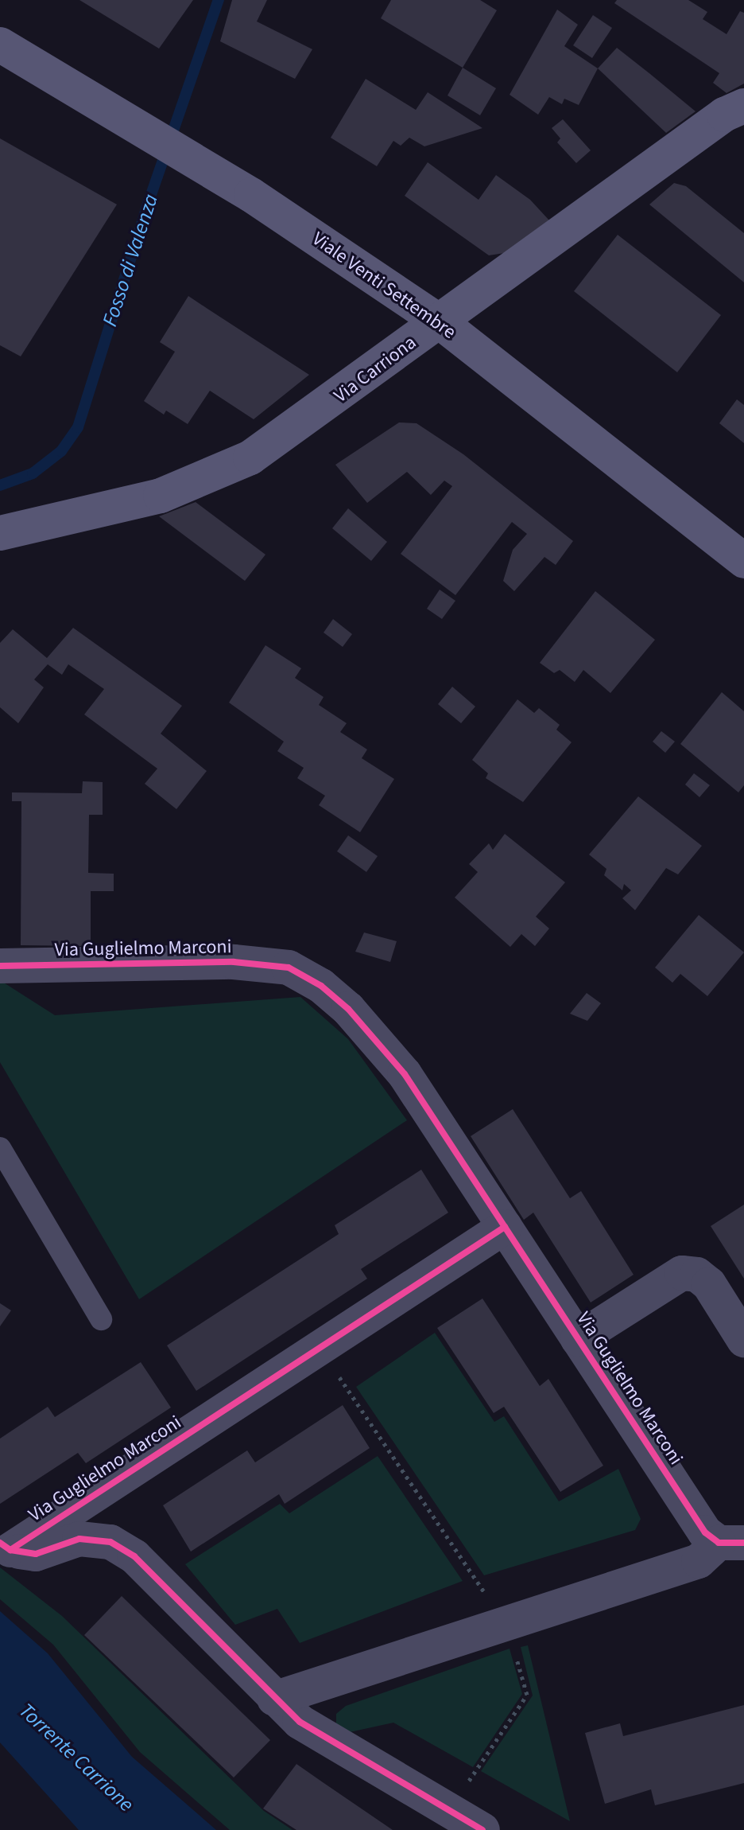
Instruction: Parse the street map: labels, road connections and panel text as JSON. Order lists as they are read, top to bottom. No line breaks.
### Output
{"streets":{"main road":["Viale Venti Settembre","Via Carriona"],"street":["Via Guglielmo Marconi"]},"crossings":[["Viale Venti Settembre","Via Carriona"]],"water":["Fosso di Valenza","Torrente Carrione"]}
